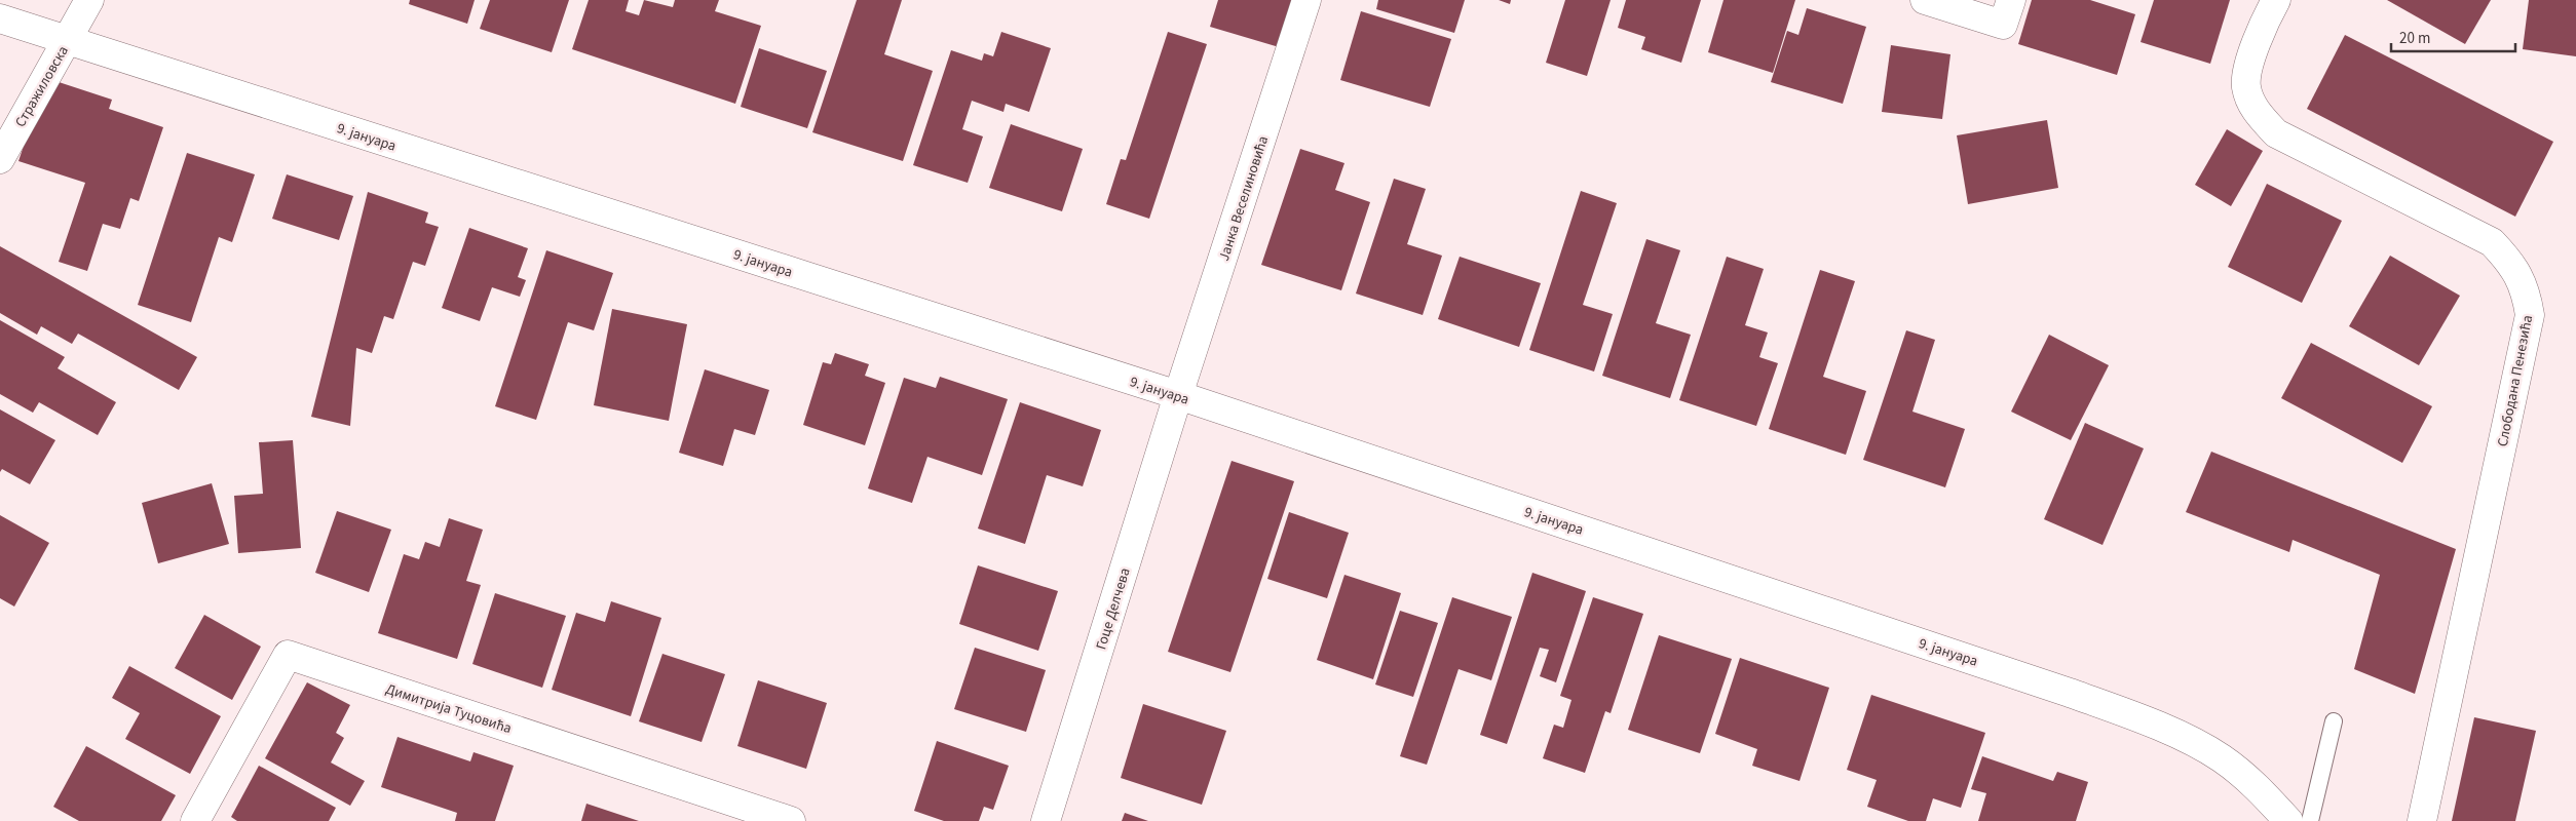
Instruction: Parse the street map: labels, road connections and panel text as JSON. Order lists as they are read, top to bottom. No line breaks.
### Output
{"streets":{"street":["Стражиловска","9. јануара","Јанка Веселиновића","Слободана Пенезића","Гоце Делчева","Димитрија Туцовића"]},"crossings":[["Стражиловска","9. јануара"],["9. јануара","Јанка Веселиновића"],["9. јануара","Гоце Делчева"],["Јанка Веселиновића","Гоце Делчева"]],"scale_bar":"20 m"}
